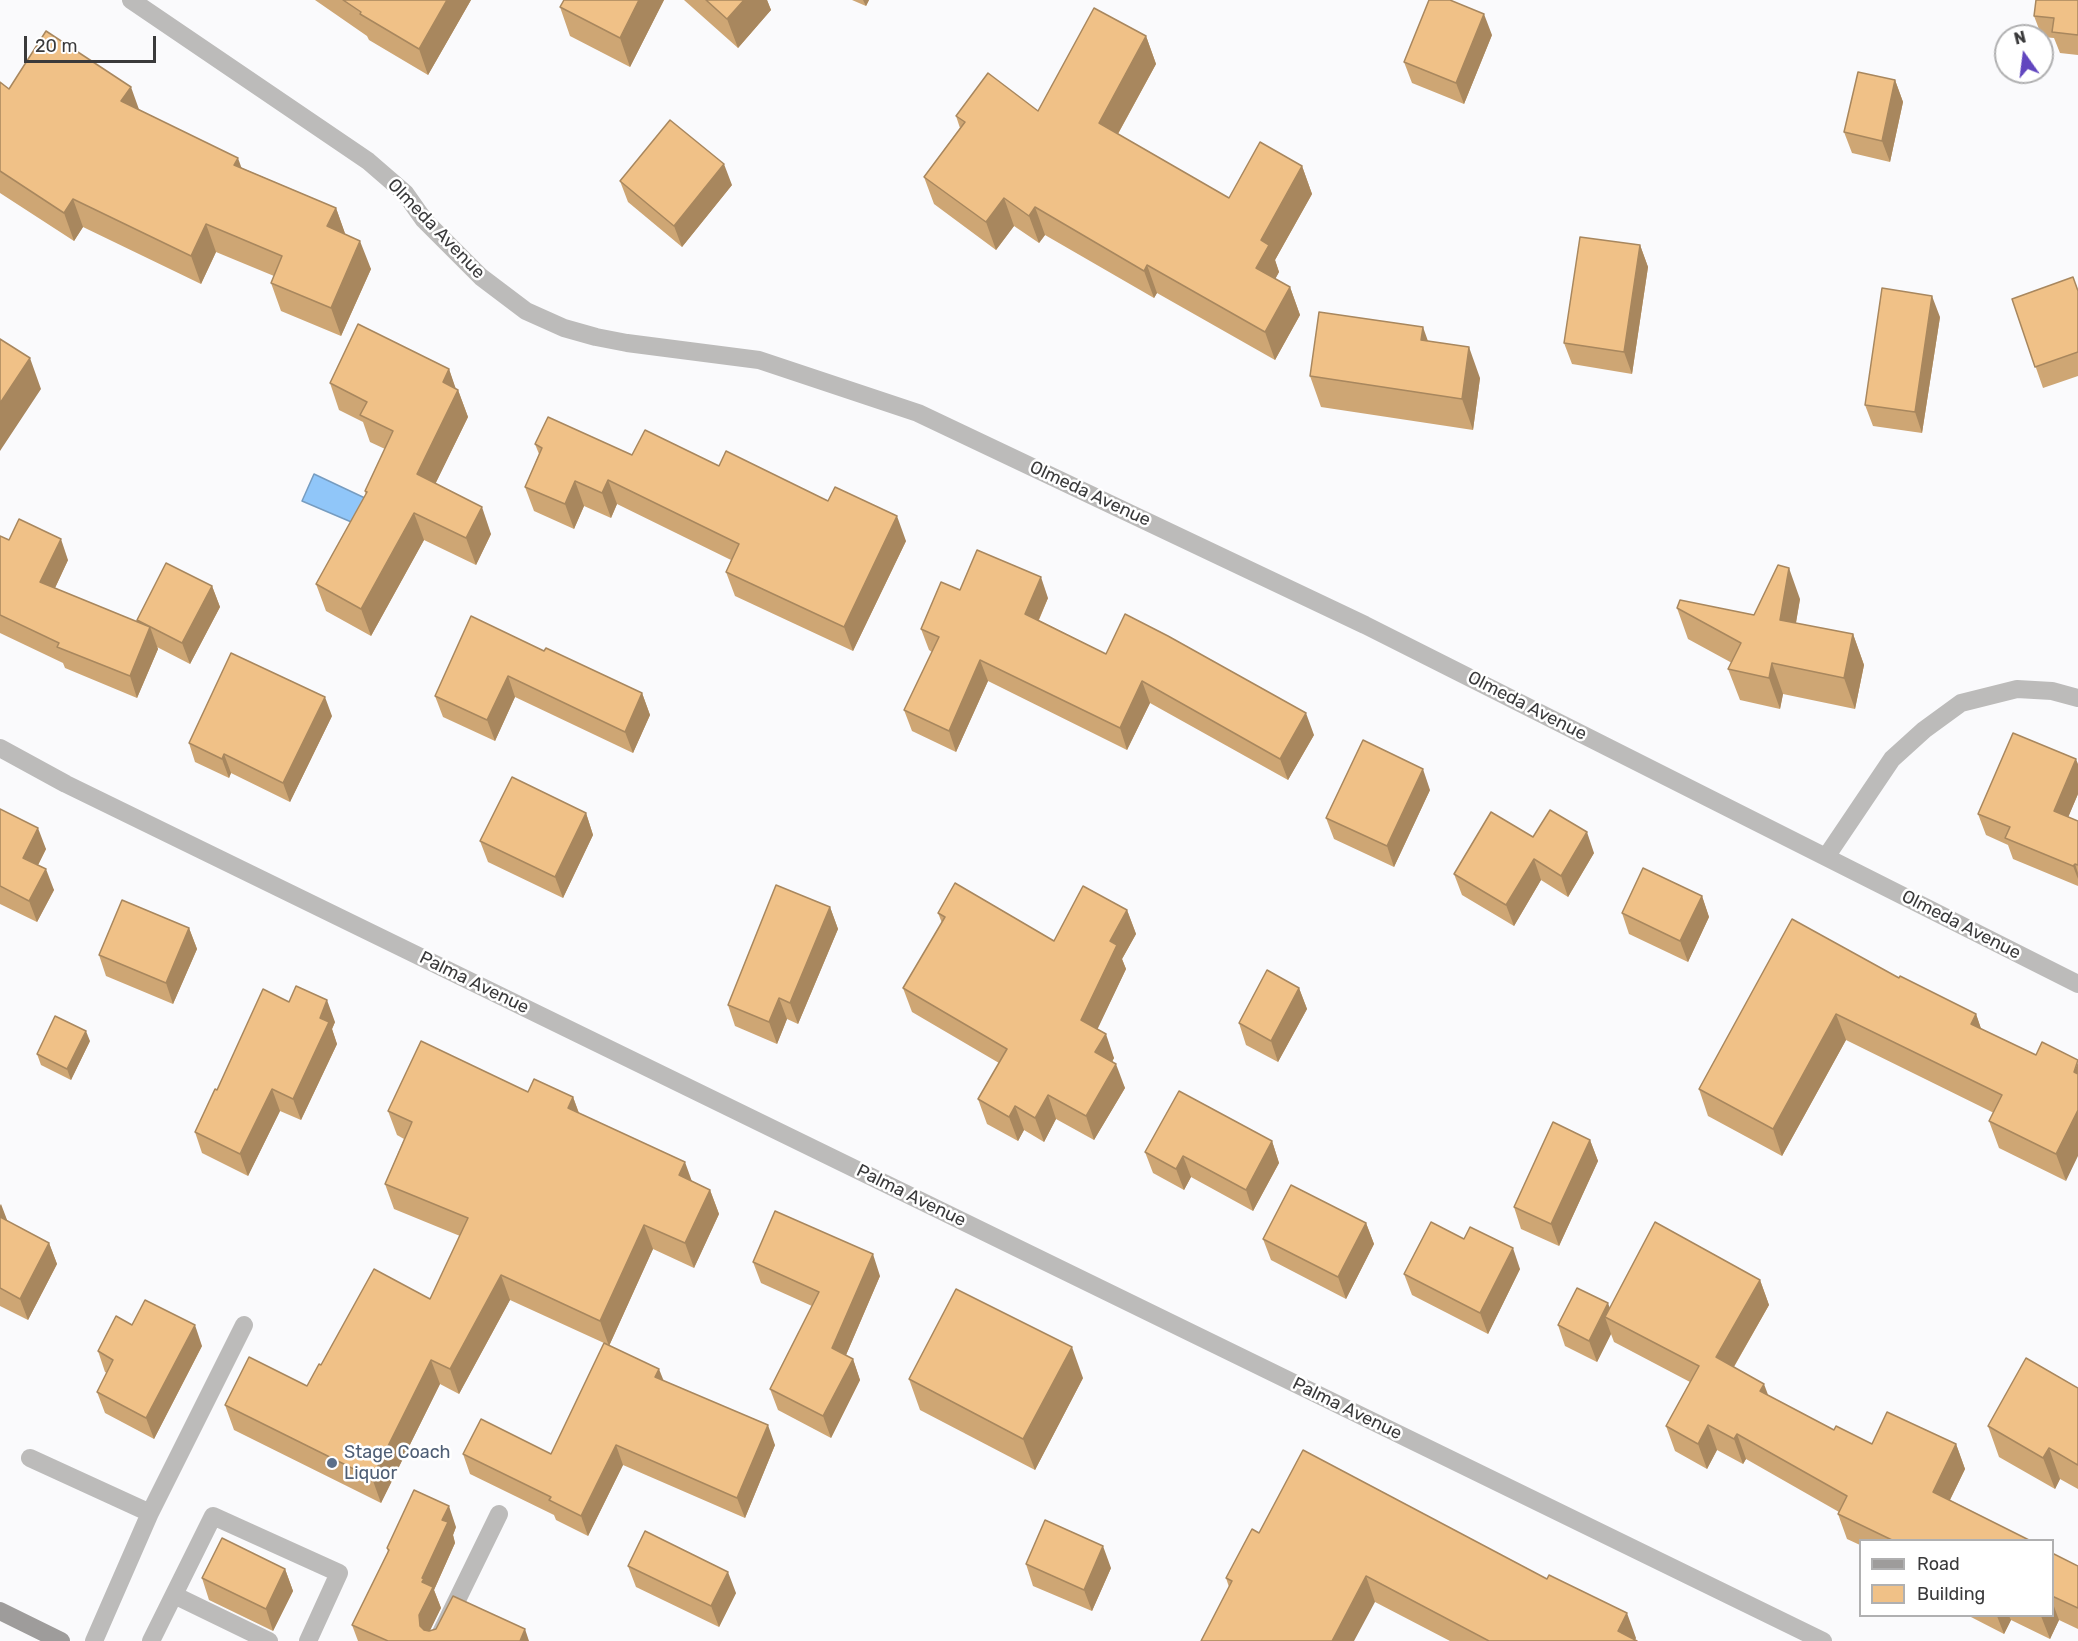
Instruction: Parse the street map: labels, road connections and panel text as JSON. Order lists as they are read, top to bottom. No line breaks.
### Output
{"streets":{"street":["Olmeda Avenue","Palma Avenue"]},"places":["Stage Coach Liquor"],"legend":["Road","Building"],"scale_bar":"20 m","north":"top"}
